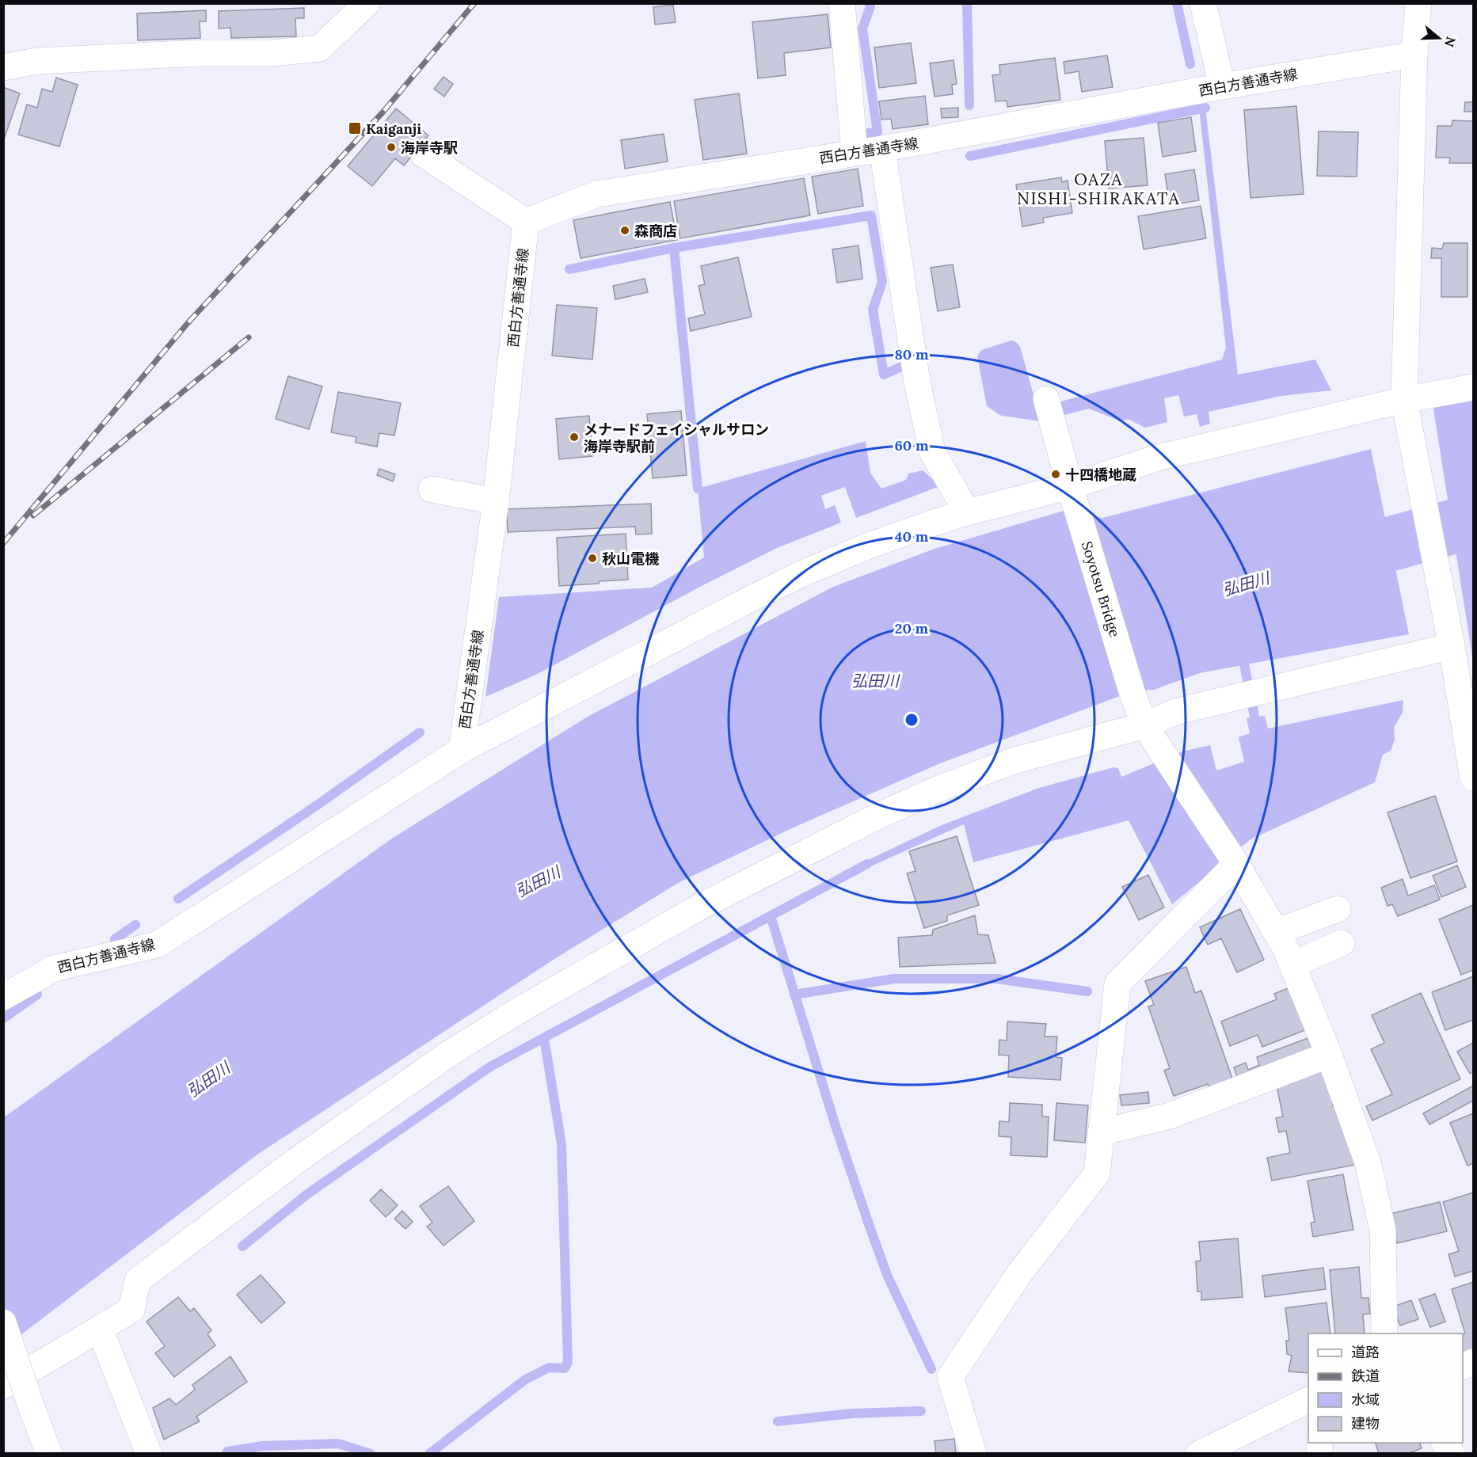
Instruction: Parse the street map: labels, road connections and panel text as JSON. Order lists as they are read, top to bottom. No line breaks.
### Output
{"streets":{"street":["西白方善通寺線","Soyotsu Bridge"]},"districts":["OAZA NISHI-SHIRAKATA"],"water":["弘田川"],"places":{"transit":["Kaiganji"],"other":["海岸寺駅","森商店","メナードフェイシャルサロン 海岸寺駅前","十四橋地蔵","秋山電機"]},"legend":["道路","鉄道","水域","建物"],"north":"right","rings":["80 m","60 m","40 m","20 m"]}
